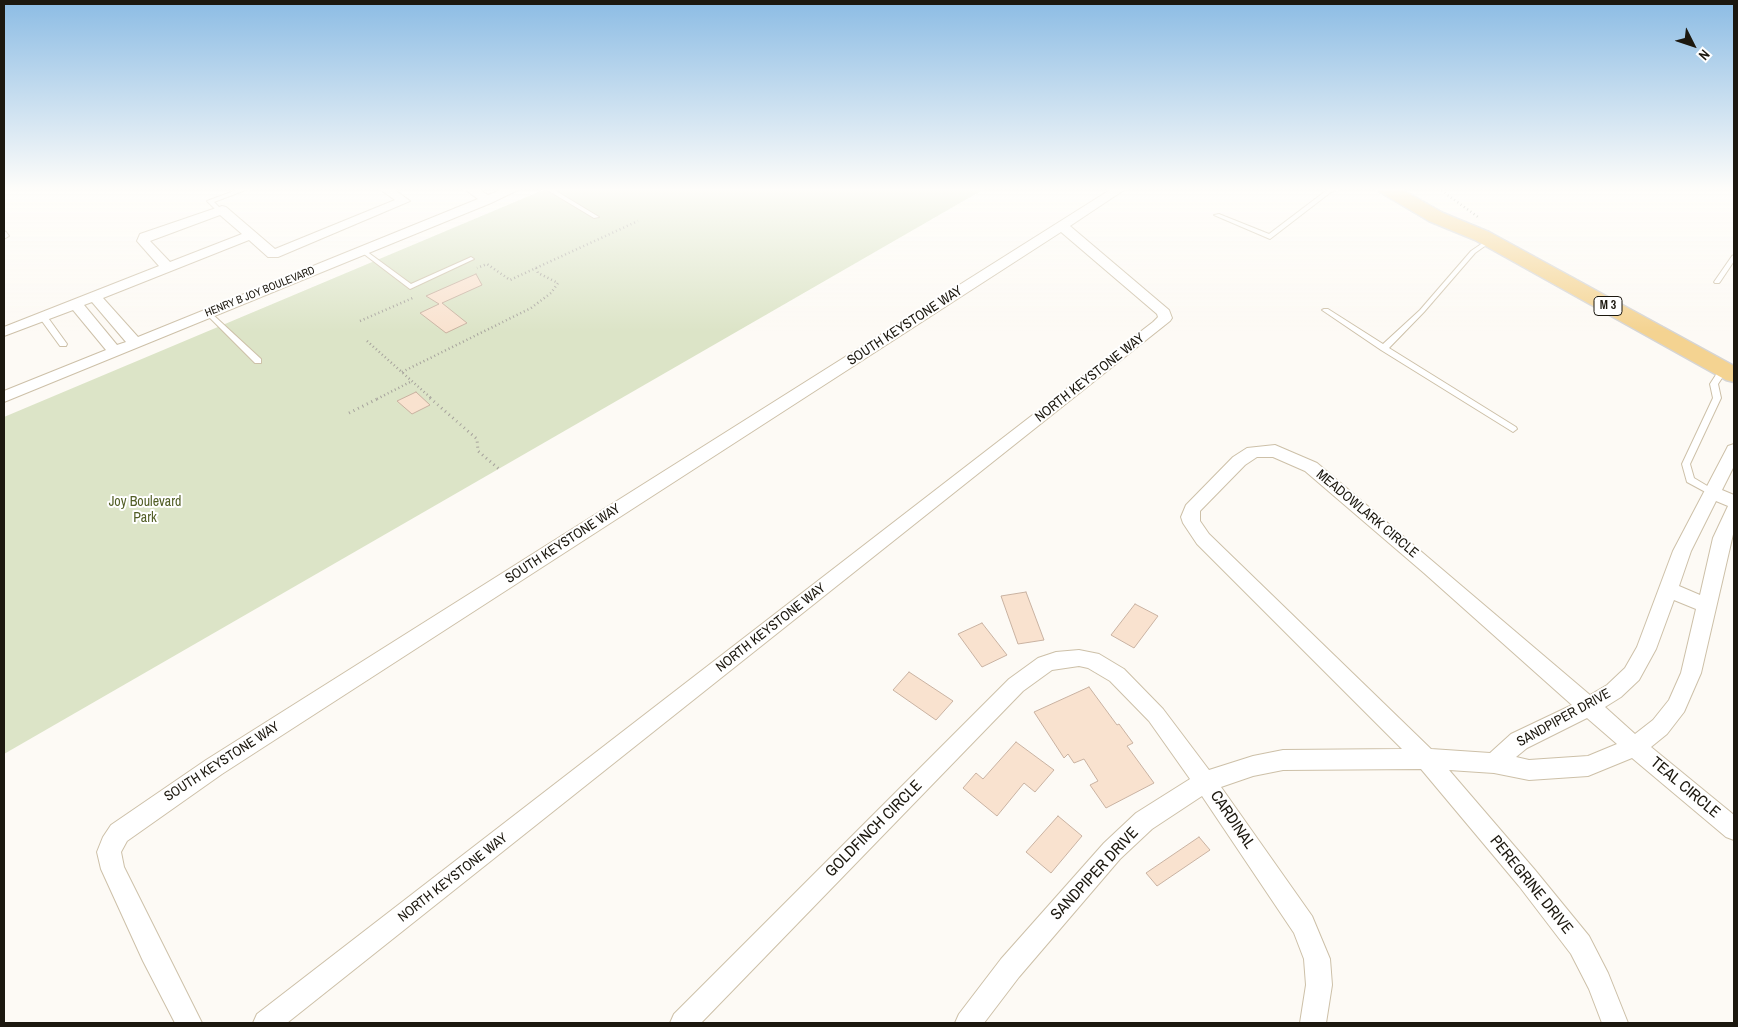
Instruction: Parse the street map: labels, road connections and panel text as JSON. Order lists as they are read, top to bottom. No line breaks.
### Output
{"streets":{"main road":["M 3"],"street":["HENRY B JOY BOULEVARD","SOUTH KEYSTONE WAY","NORTH KEYSTONE WAY","MEADOWLARK CIRCLE","SANDPIPER DRIVE","TEAL CIRCLE","CARDINAL","GOLDFINCH CIRCLE","PEREGRINE DRIVE"]},"crossings":[["MEADOWLARK CIRCLE","SANDPIPER DRIVE"],["MEADOWLARK CIRCLE","TEAL CIRCLE"],["MEADOWLARK CIRCLE","PEREGRINE DRIVE"],["SANDPIPER DRIVE","TEAL CIRCLE"],["SANDPIPER DRIVE","CARDINAL"],["SANDPIPER DRIVE","PEREGRINE DRIVE"],["CARDINAL","GOLDFINCH CIRCLE"]],"parks":["Joy Boulevard Park"],"north":"bottom right"}
